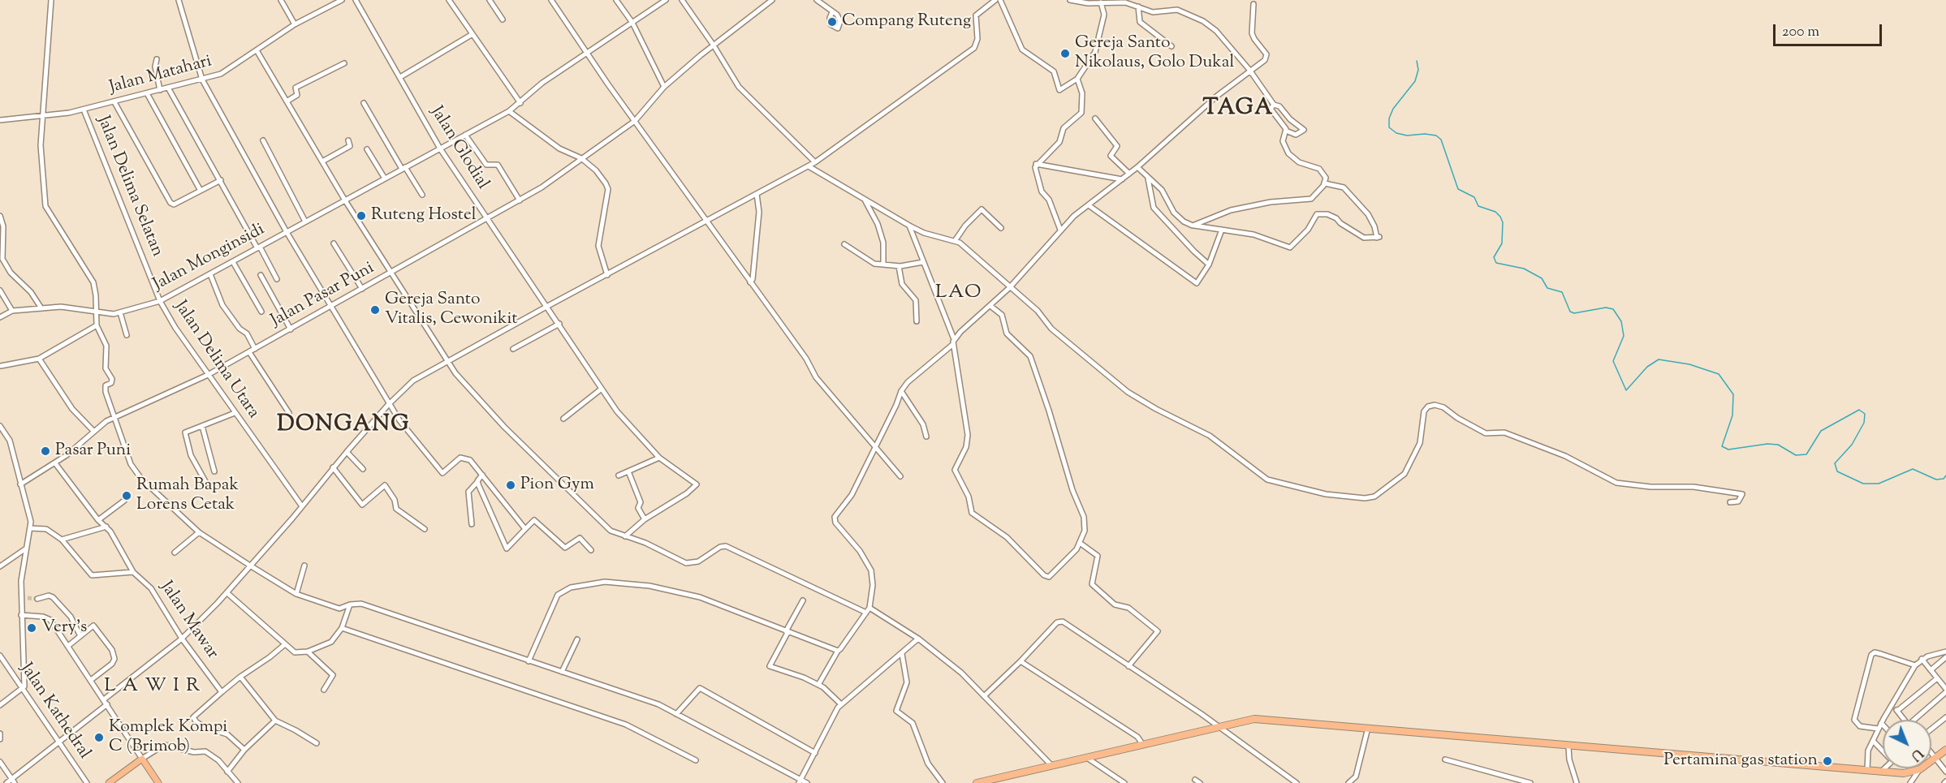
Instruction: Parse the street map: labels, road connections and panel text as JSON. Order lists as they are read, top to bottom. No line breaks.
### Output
{"streets":{"street":["Jalan Matahari","Jalan Glodial","Jalan Delima Selatan","Jalan Monginsidi","Jalan Pasar Puni","Jalan Delima Utara","Jalan Mawar","Jalan Kathedral"]},"crossings":[["Jalan Matahari","Jalan Delima Selatan"],["Jalan Glodial","Jalan Monginsidi"],["Jalan Glodial","Jalan Pasar Puni"],["Jalan Delima Selatan","Jalan Monginsidi"],["Jalan Delima Selatan","Jalan Delima Utara"],["Jalan Monginsidi","Jalan Delima Utara"],["Jalan Pasar Puni","Jalan Delima Utara"],["Jalan Pasar Puni","Jalan Mawar"]],"districts":["TAGA","LAO","DONGANG","L A W I R"],"places":["Compang Ruteng","Gereja Santo Nikolaus, Golo Dukal","Ruteng Hostel","Gereja Santo Vitalis, Cewonikit","Pasar Puni","Pion Gym","Rumah Bapak Lorens Cetak","Very's","Komplek Kompi C (Brimob)","Pertamina gas station"],"scale_bar":"200 m","north":"bottom right"}
